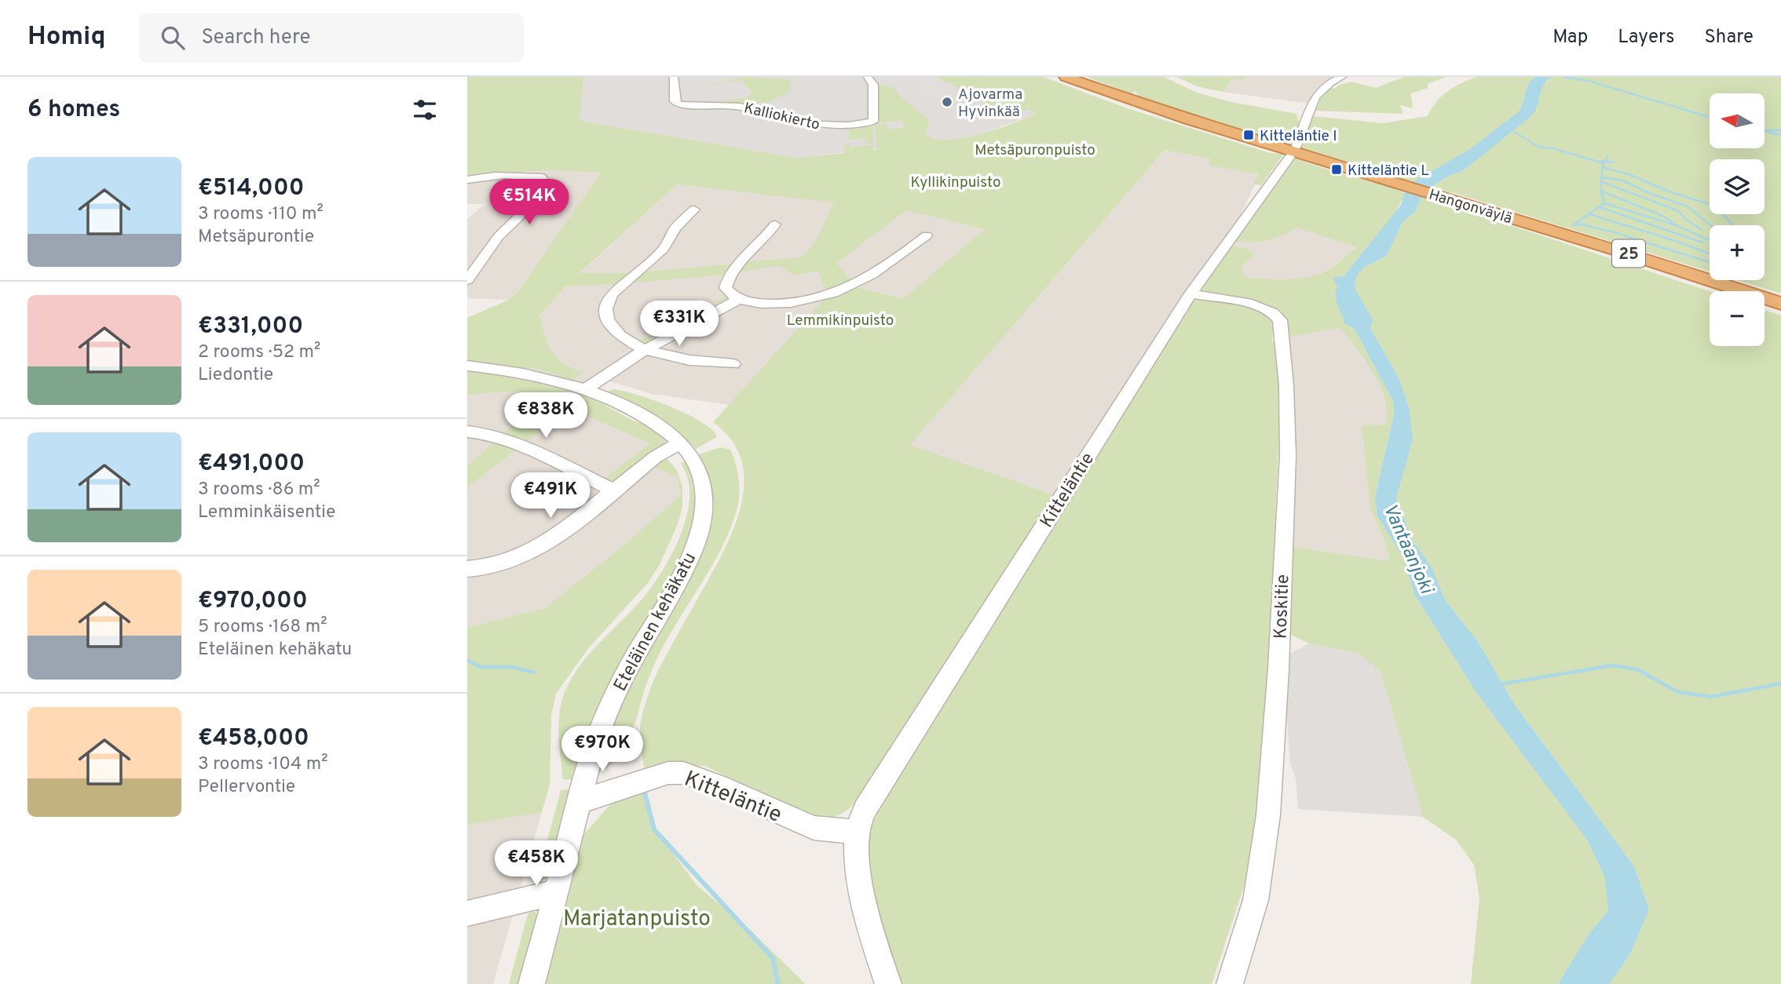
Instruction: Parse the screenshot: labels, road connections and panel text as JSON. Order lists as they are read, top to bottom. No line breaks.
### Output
{"streets":{"highway":["Hangonväylä","25"],"street":["Kalliokierto","Kitteläntie","Koskitie","Eteläinen kehäkatu"]},"crossings":[["Kitteläntie","Koskitie"],["Kitteläntie","Eteläinen kehäkatu"]],"water":["Vantaanjoki"],"parks":["Metsäpuronpuisto","Kyllikinpuisto","Lemmikinpuisto","Marjatanpuisto"],"places":{"other":["Ajovarma Hyvinkää"],"transit":["Kitteläntie I","Kitteläntie L"]},"north":"left","page":{"header":"Homiq","search":"Search here","nav":["Map","Layers","Share"],"heading":"6 homes","map_buttons":["+","−"],"list":[{"name":"€514,000","note":"3 rooms · 110 m² · Metsäpurontie"},{"name":"€331,000","note":"2 rooms · 52 m² · Liedontie"},{"name":"€491,000","note":"3 rooms · 86 m² · Lemminkäisentie"},{"name":"€970,000","note":"5 rooms · 168 m² · Eteläinen kehäkatu"},{"name":"€458,000","note":"3 rooms · 104 m² · Pellervontie"}],"price":["€514K","€331K","€838K","€491K","€970K","€458K"]}}
